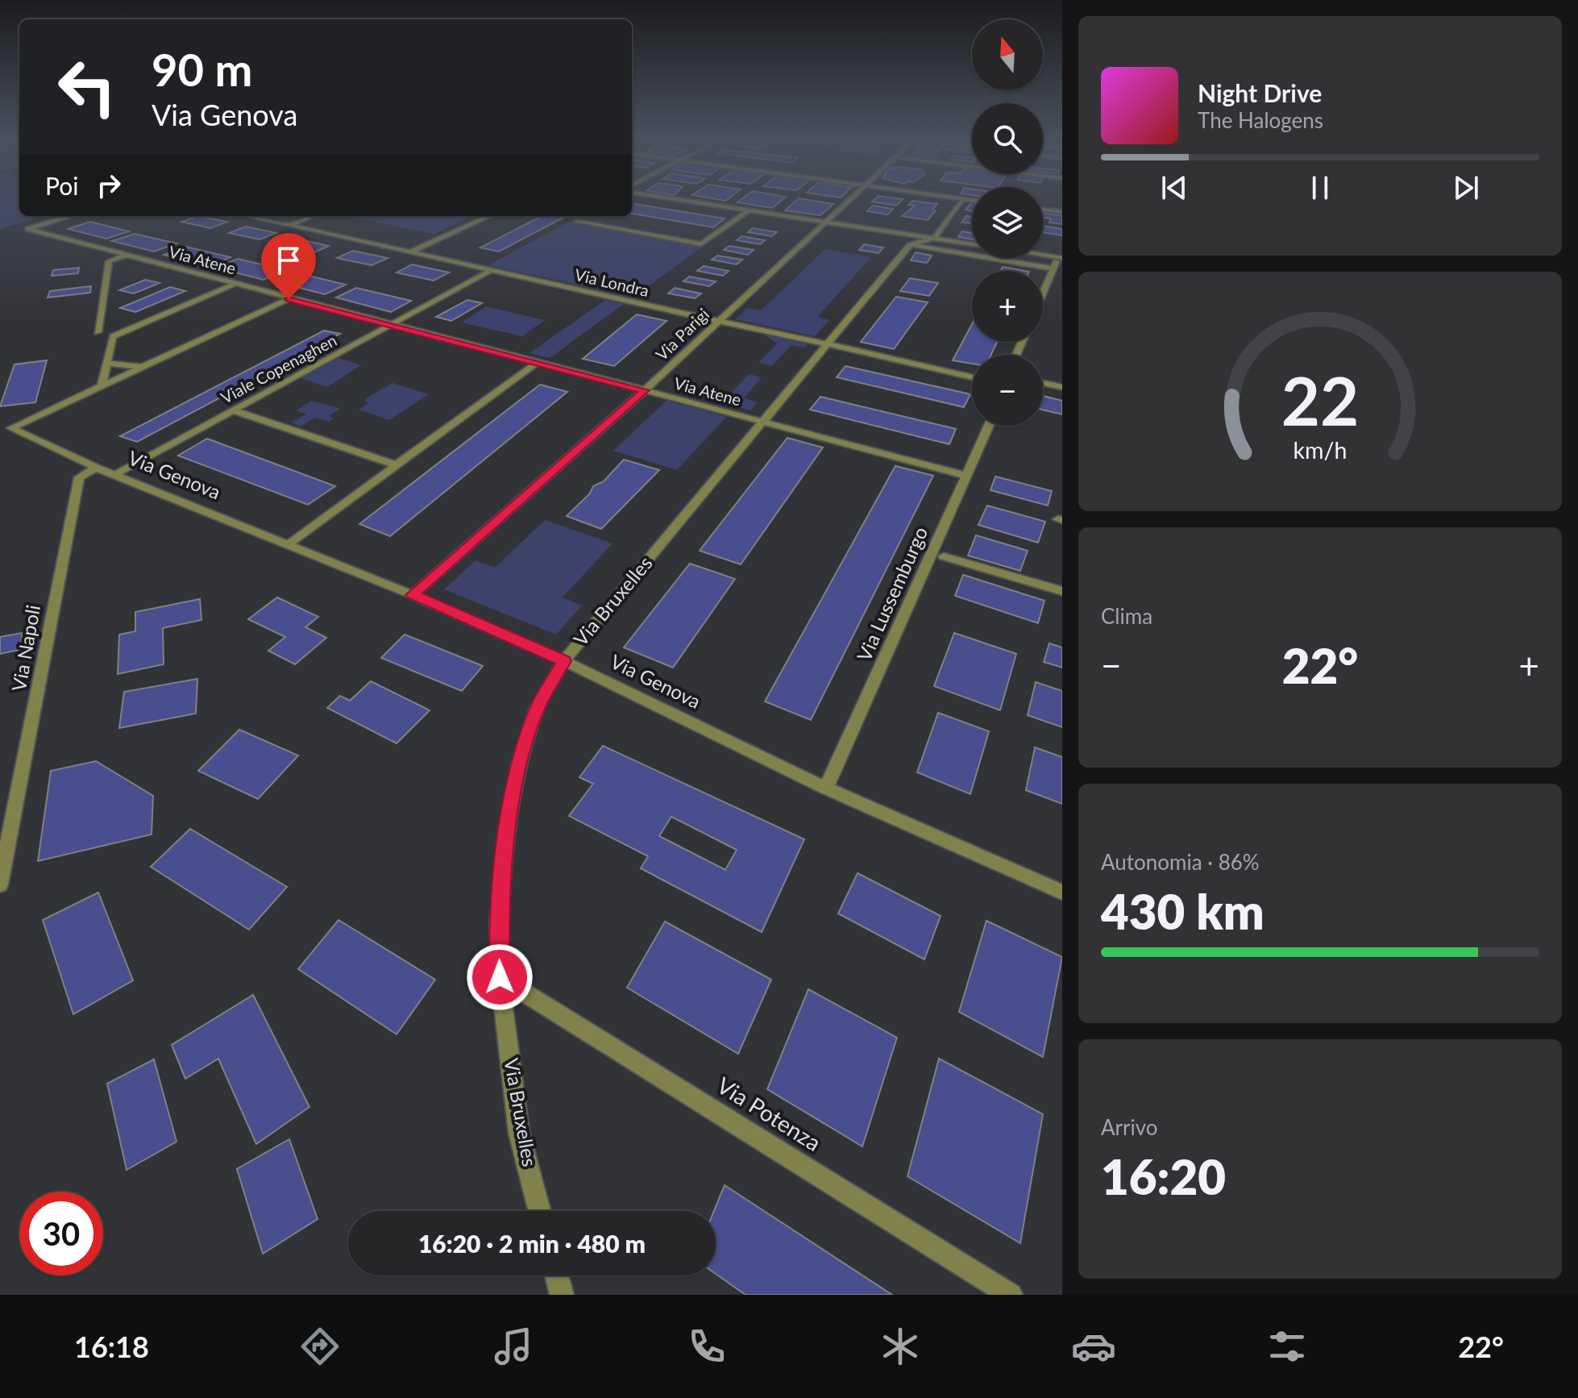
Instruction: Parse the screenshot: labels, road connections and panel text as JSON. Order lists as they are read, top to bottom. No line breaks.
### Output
{"streets":{"street":["Via Atene","Via Londra","Via Parigi","Viale Copenaghen","Via Genova","Via Lussemburgo","Via Bruxelles","Via Napoli","Via Potenza"]},"crossings":[["Via Atene","Via Parigi"],["Via Atene","Viale Copenaghen"],["Via Atene","Via Lussemburgo"],["Via Atene","Via Bruxelles"],["Via Londra","Via Parigi"],["Via Londra","Viale Copenaghen"],["Via Londra","Via Bruxelles"],["Via Parigi","Via Genova"],["Viale Copenaghen","Via Genova"],["Via Genova","Via Lussemburgo"],["Via Genova","Via Bruxelles"],["Via Genova","Via Napoli"],["Via Bruxelles","Via Potenza"]],"north":"top","page":{"map_buttons":["+","−"],"turn":["90 m","Via Genova"],"song":["Night Drive","The Halogens"],"then":"Poi","tile":["Clima",["Autonomia · 86%","430 km"],["Arrivo","16:20"]],"heat":["−","22°","+"],"limit":"30","trip":"16:20 · 2 min · 480 m","tabs":["16:18","22°"],"gauge":["22","km/h"]}}
